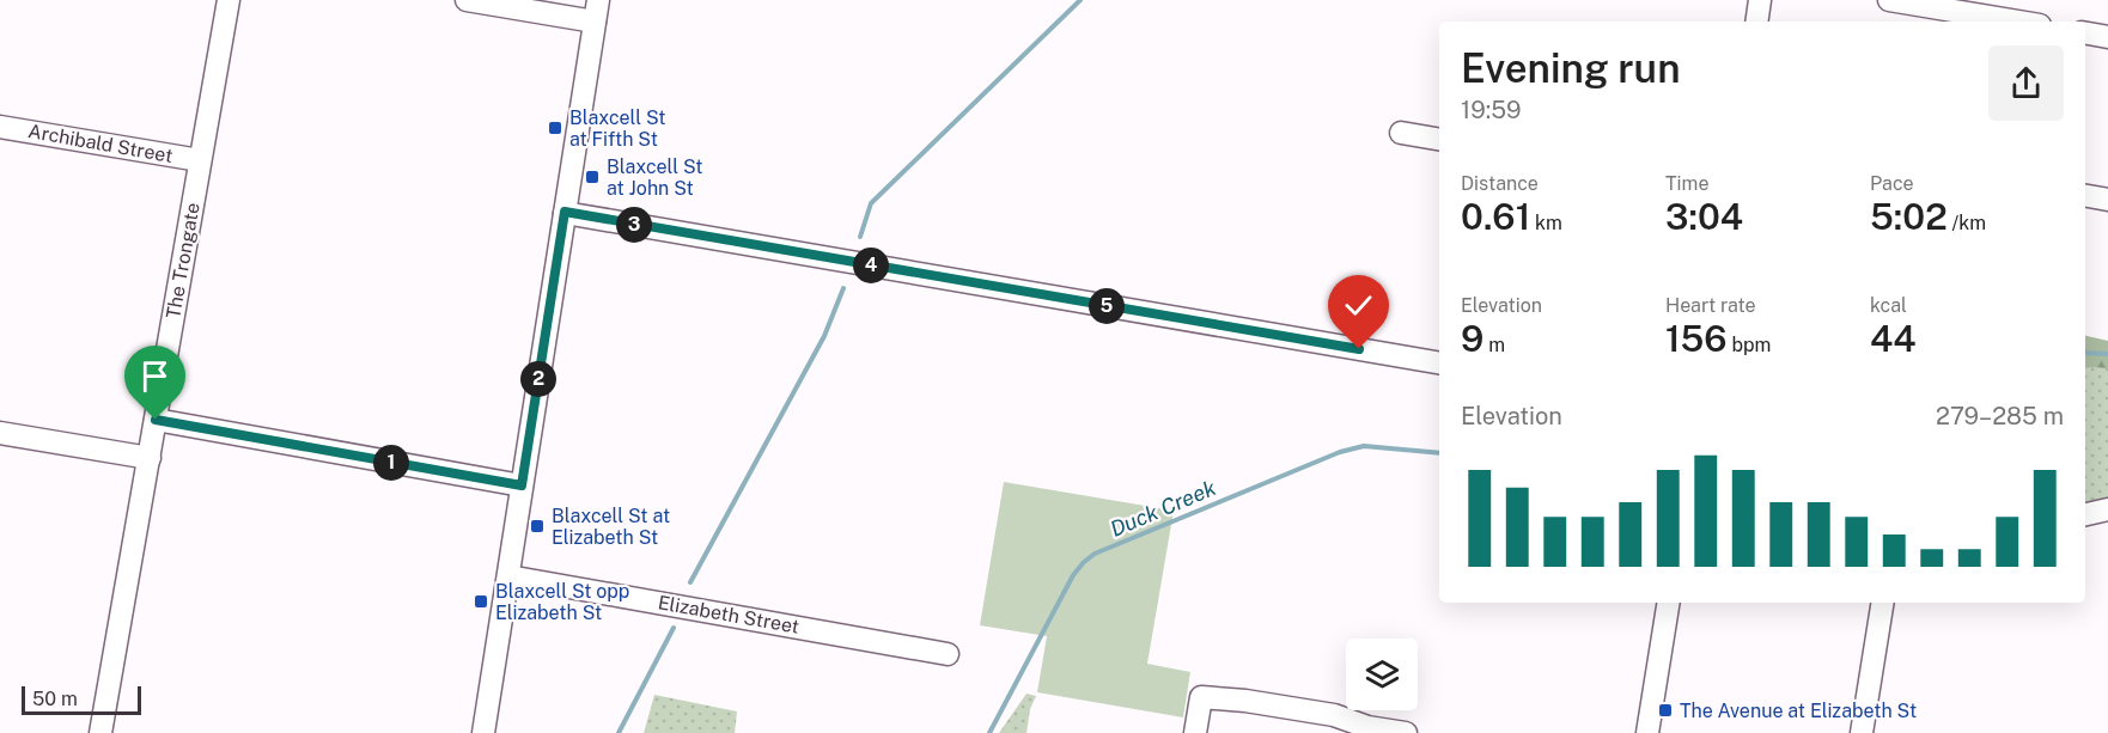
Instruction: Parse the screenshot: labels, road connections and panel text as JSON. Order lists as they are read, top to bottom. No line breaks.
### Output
{"streets":{"street":["Archibald Street","The Trongate","Elizabeth Street"]},"crossings":[["Archibald Street","The Trongate"]],"water":["Duck Creek"],"places":{"transit":["Blaxcell St at Fifth St","Blaxcell St at John St","Blaxcell St at Elizabeth St","Blaxcell St opp Elizabeth St","The Avenue at Elizabeth St"]},"scale_bar":"50 m","page":{"heading":["Evening run","19:59"],"stats":[["Distance","0.61 km"],["Time","3:04"],["Pace","5:02 /km"],["Elevation","9 m"],["Heart rate","156 bpm"],["kcal","44"]],"pins":["3","4","5","2","1"],"chart":["Elevation","279–285 m"],"scale":"50 m"}}
